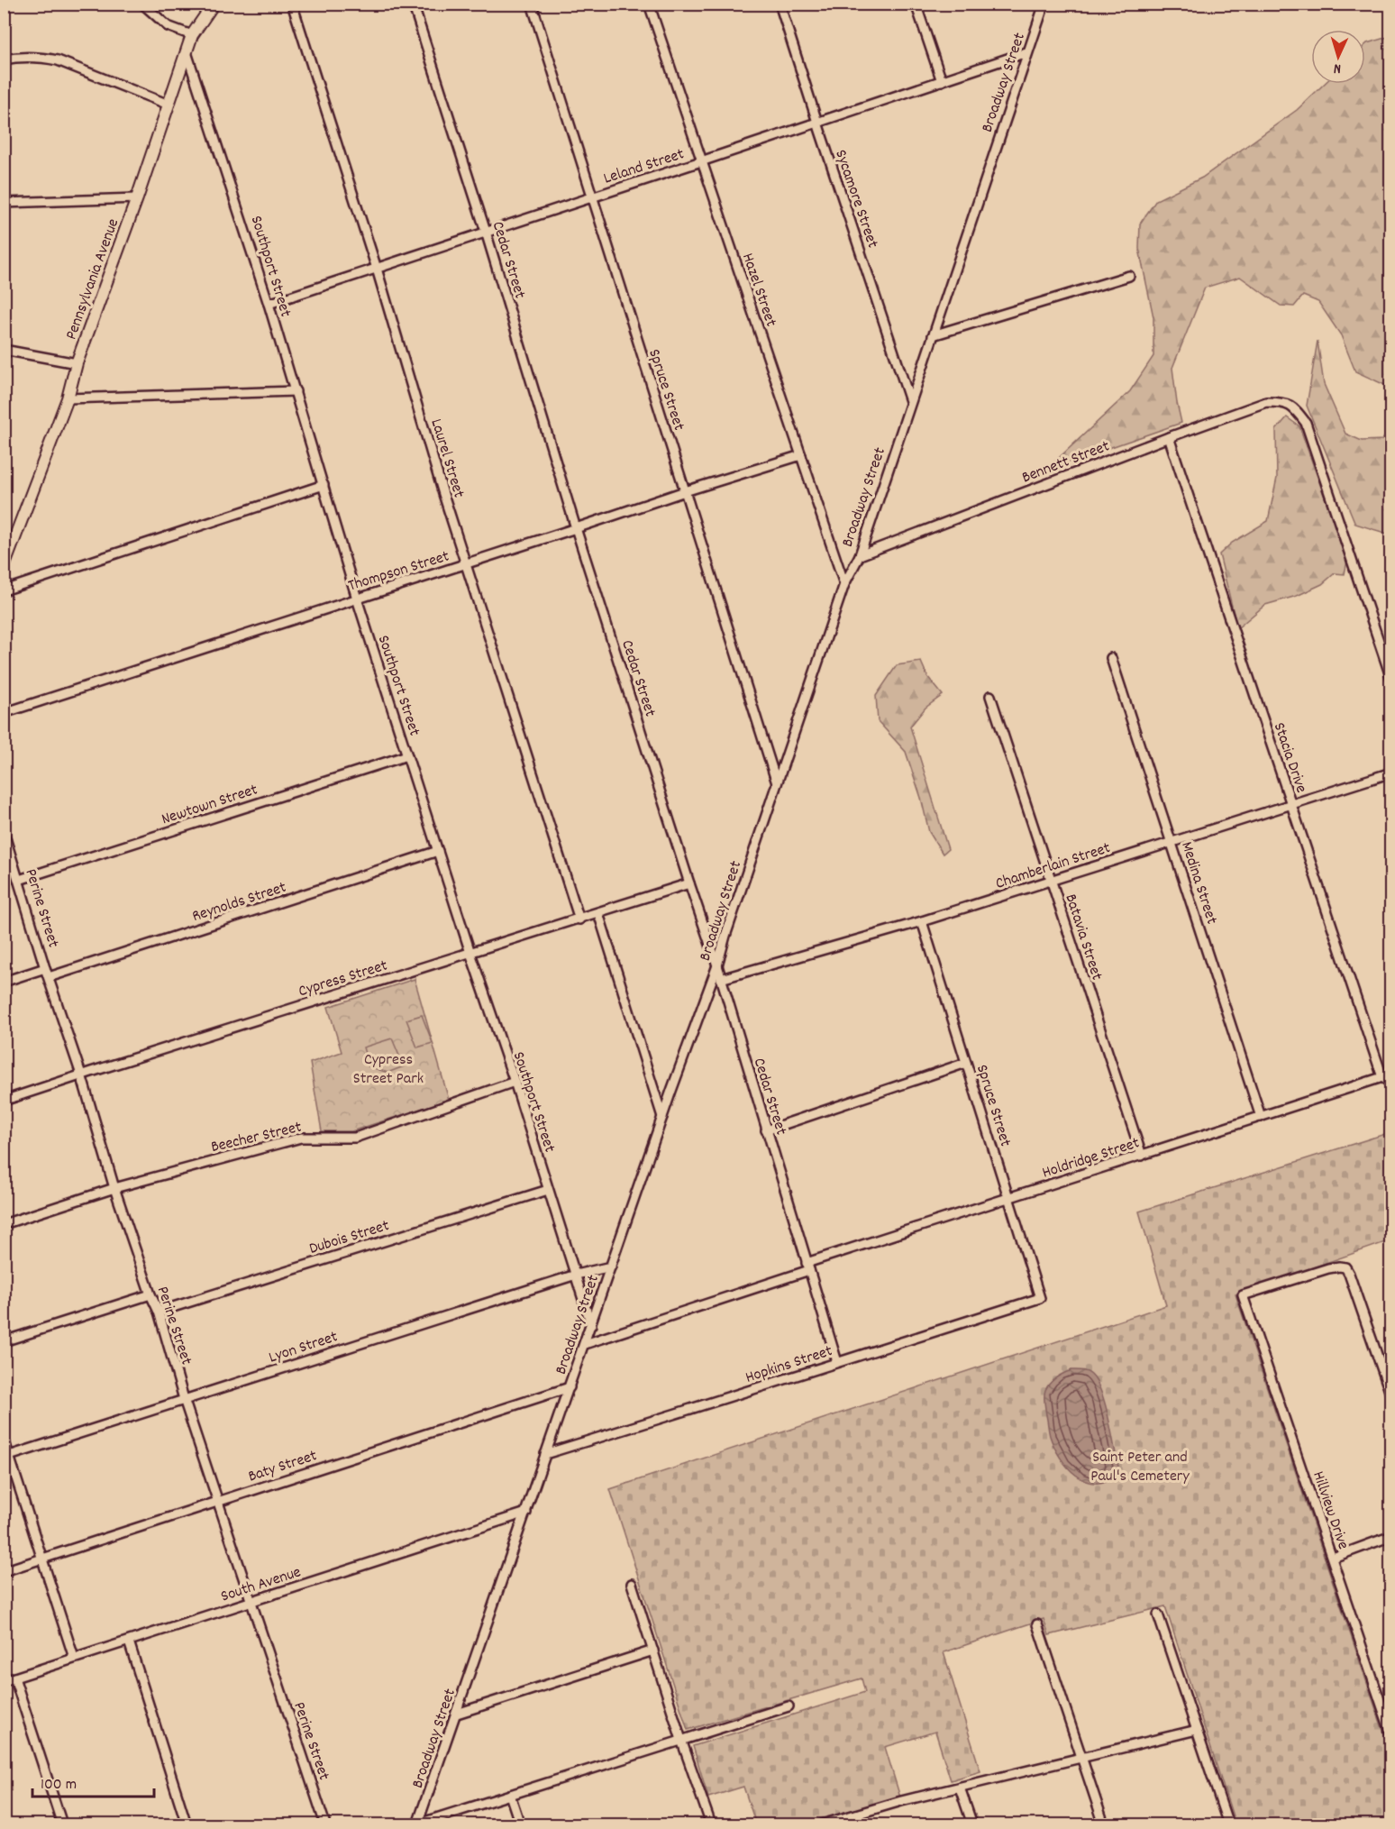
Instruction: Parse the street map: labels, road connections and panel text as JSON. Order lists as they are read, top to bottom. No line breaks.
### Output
{"streets":{"main road":["Pennsylvania Avenue"],"street":["Broadway Street","Leland Street","Sycamore Street","Cedar Street","Southport Street","Hazel Street","Spruce Street","Laurel Street","Bennett Street","Thompson Street","Stacia Drive","Newtown Street","Chamberlain Street","Medina Street","Reynolds Street","Perine Street","Batavia Street","Cypress Street","Beecher Street","Holdridge Street","Dubois Street","Lyon Street","Hopkins Street","Baty Street","Hillview Drive","South Avenue"]},"crossings":[["Broadway Street","Leland Street"],["Broadway Street","Sycamore Street"],["Broadway Street","Cedar Street"],["Broadway Street","Southport Street"],["Broadway Street","Hazel Street"],["Broadway Street","Spruce Street"],["Broadway Street","Bennett Street"],["Broadway Street","Holdridge Street"],["Broadway Street","Lyon Street"],["Broadway Street","Hopkins Street"],["Broadway Street","Baty Street"],["Broadway Street","South Avenue"],["Leland Street","Sycamore Street"],["Leland Street","Cedar Street"],["Leland Street","Southport Street"],["Leland Street","Hazel Street"],["Leland Street","Spruce Street"],["Leland Street","Laurel Street"],["Cedar Street","Thompson Street"],["Cedar Street","Chamberlain Street"],["Cedar Street","Cypress Street"],["Cedar Street","Holdridge Street"],["Cedar Street","Hopkins Street"],["Southport Street","Pennsylvania Avenue"],["Southport Street","Thompson Street"],["Southport Street","Newtown Street"],["Southport Street","Reynolds Street"],["Southport Street","Cypress Street"],["Southport Street","Beecher Street"],["Southport Street","Dubois Street"],["Southport Street","Lyon Street"],["Hazel Street","Thompson Street"],["Spruce Street","Thompson Street"],["Spruce Street","Chamberlain Street"],["Spruce Street","Holdridge Street"],["Spruce Street","Hopkins Street"],["Laurel Street","Thompson Street"],["Laurel Street","Cypress Street"],["Bennett Street","Stacia Drive"],["Stacia Drive","Chamberlain Street"],["Stacia Drive","Holdridge Street"],["Newtown Street","Perine Street"],["Chamberlain Street","Medina Street"],["Chamberlain Street","Batavia Street"],["Medina Street","Holdridge Street"],["Reynolds Street","Perine Street"],["Perine Street","Cypress Street"],["Perine Street","Beecher Street"],["Perine Street","Dubois Street"],["Perine Street","Lyon Street"],["Perine Street","Baty Street"],["Perine Street","South Avenue"],["Batavia Street","Holdridge Street"]],"parks":["Cypress Street Park","Saint Peter and Paul's Cemetery"],"scale_bar":"100 m","north":"bottom"}
